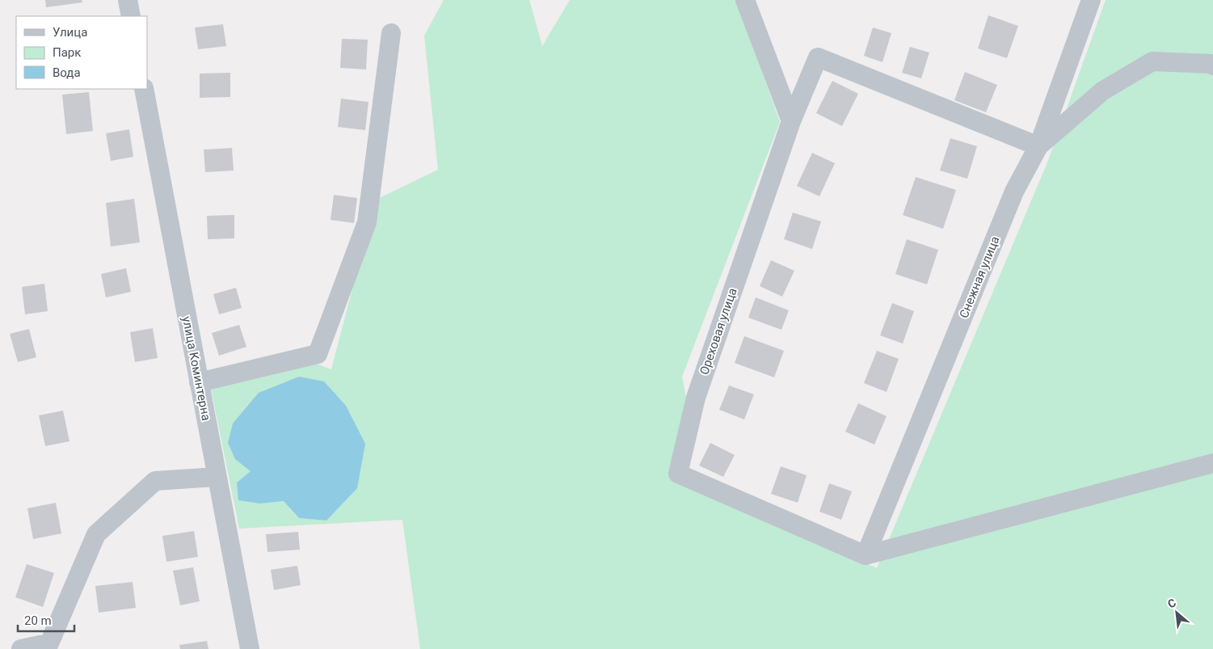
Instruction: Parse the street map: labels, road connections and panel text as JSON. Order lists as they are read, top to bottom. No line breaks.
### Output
{"streets":{"street":["Снежная улица","Ореховая улица","улица Коминтерна"]},"crossings":[["Снежная улица","Ореховая улица"]],"legend":["Улица","Парк","Вода"],"scale_bar":"20 m","north":"top left"}
